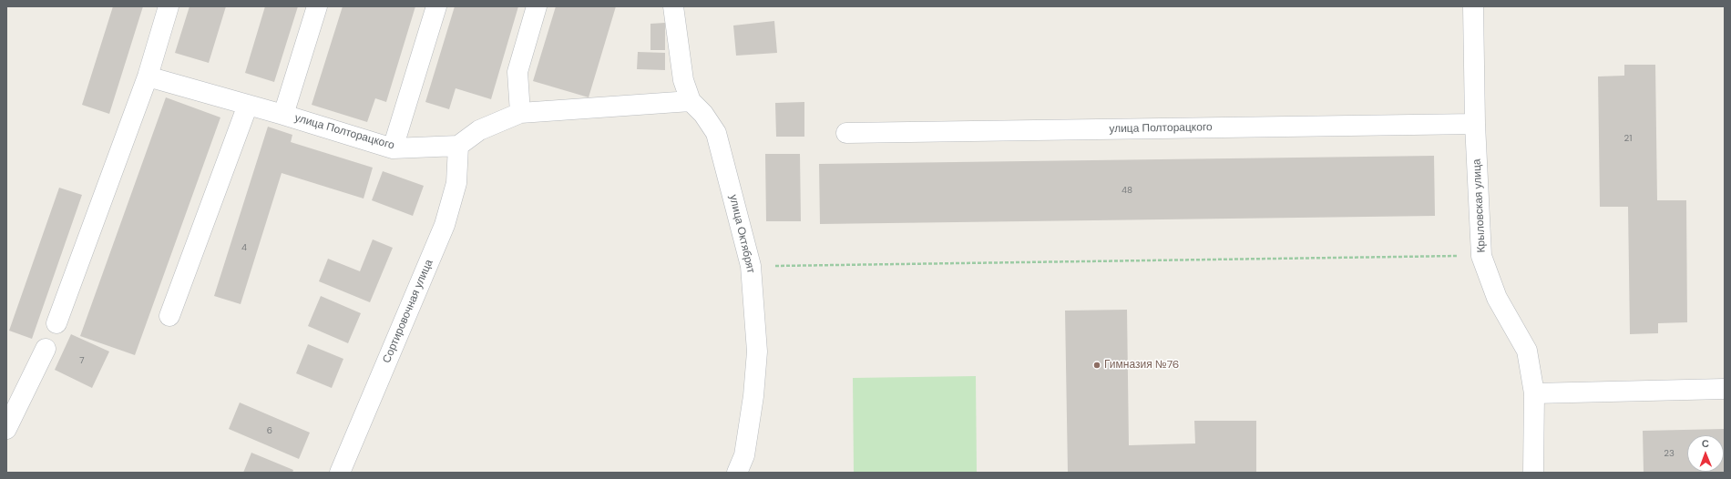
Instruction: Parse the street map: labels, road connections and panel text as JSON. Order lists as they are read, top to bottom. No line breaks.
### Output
{"streets":{"street":["улица Полторацкого","Крыловская улица","улица Октябрят","Сортировочная улица"]},"crossings":[["улица Полторацкого","Крыловская улица"],["улица Полторацкого","Сортировочная улица"]],"places":["Гимназия №76"],"house_numbers":["21","48","4","7","6","23"],"north":"top"}
